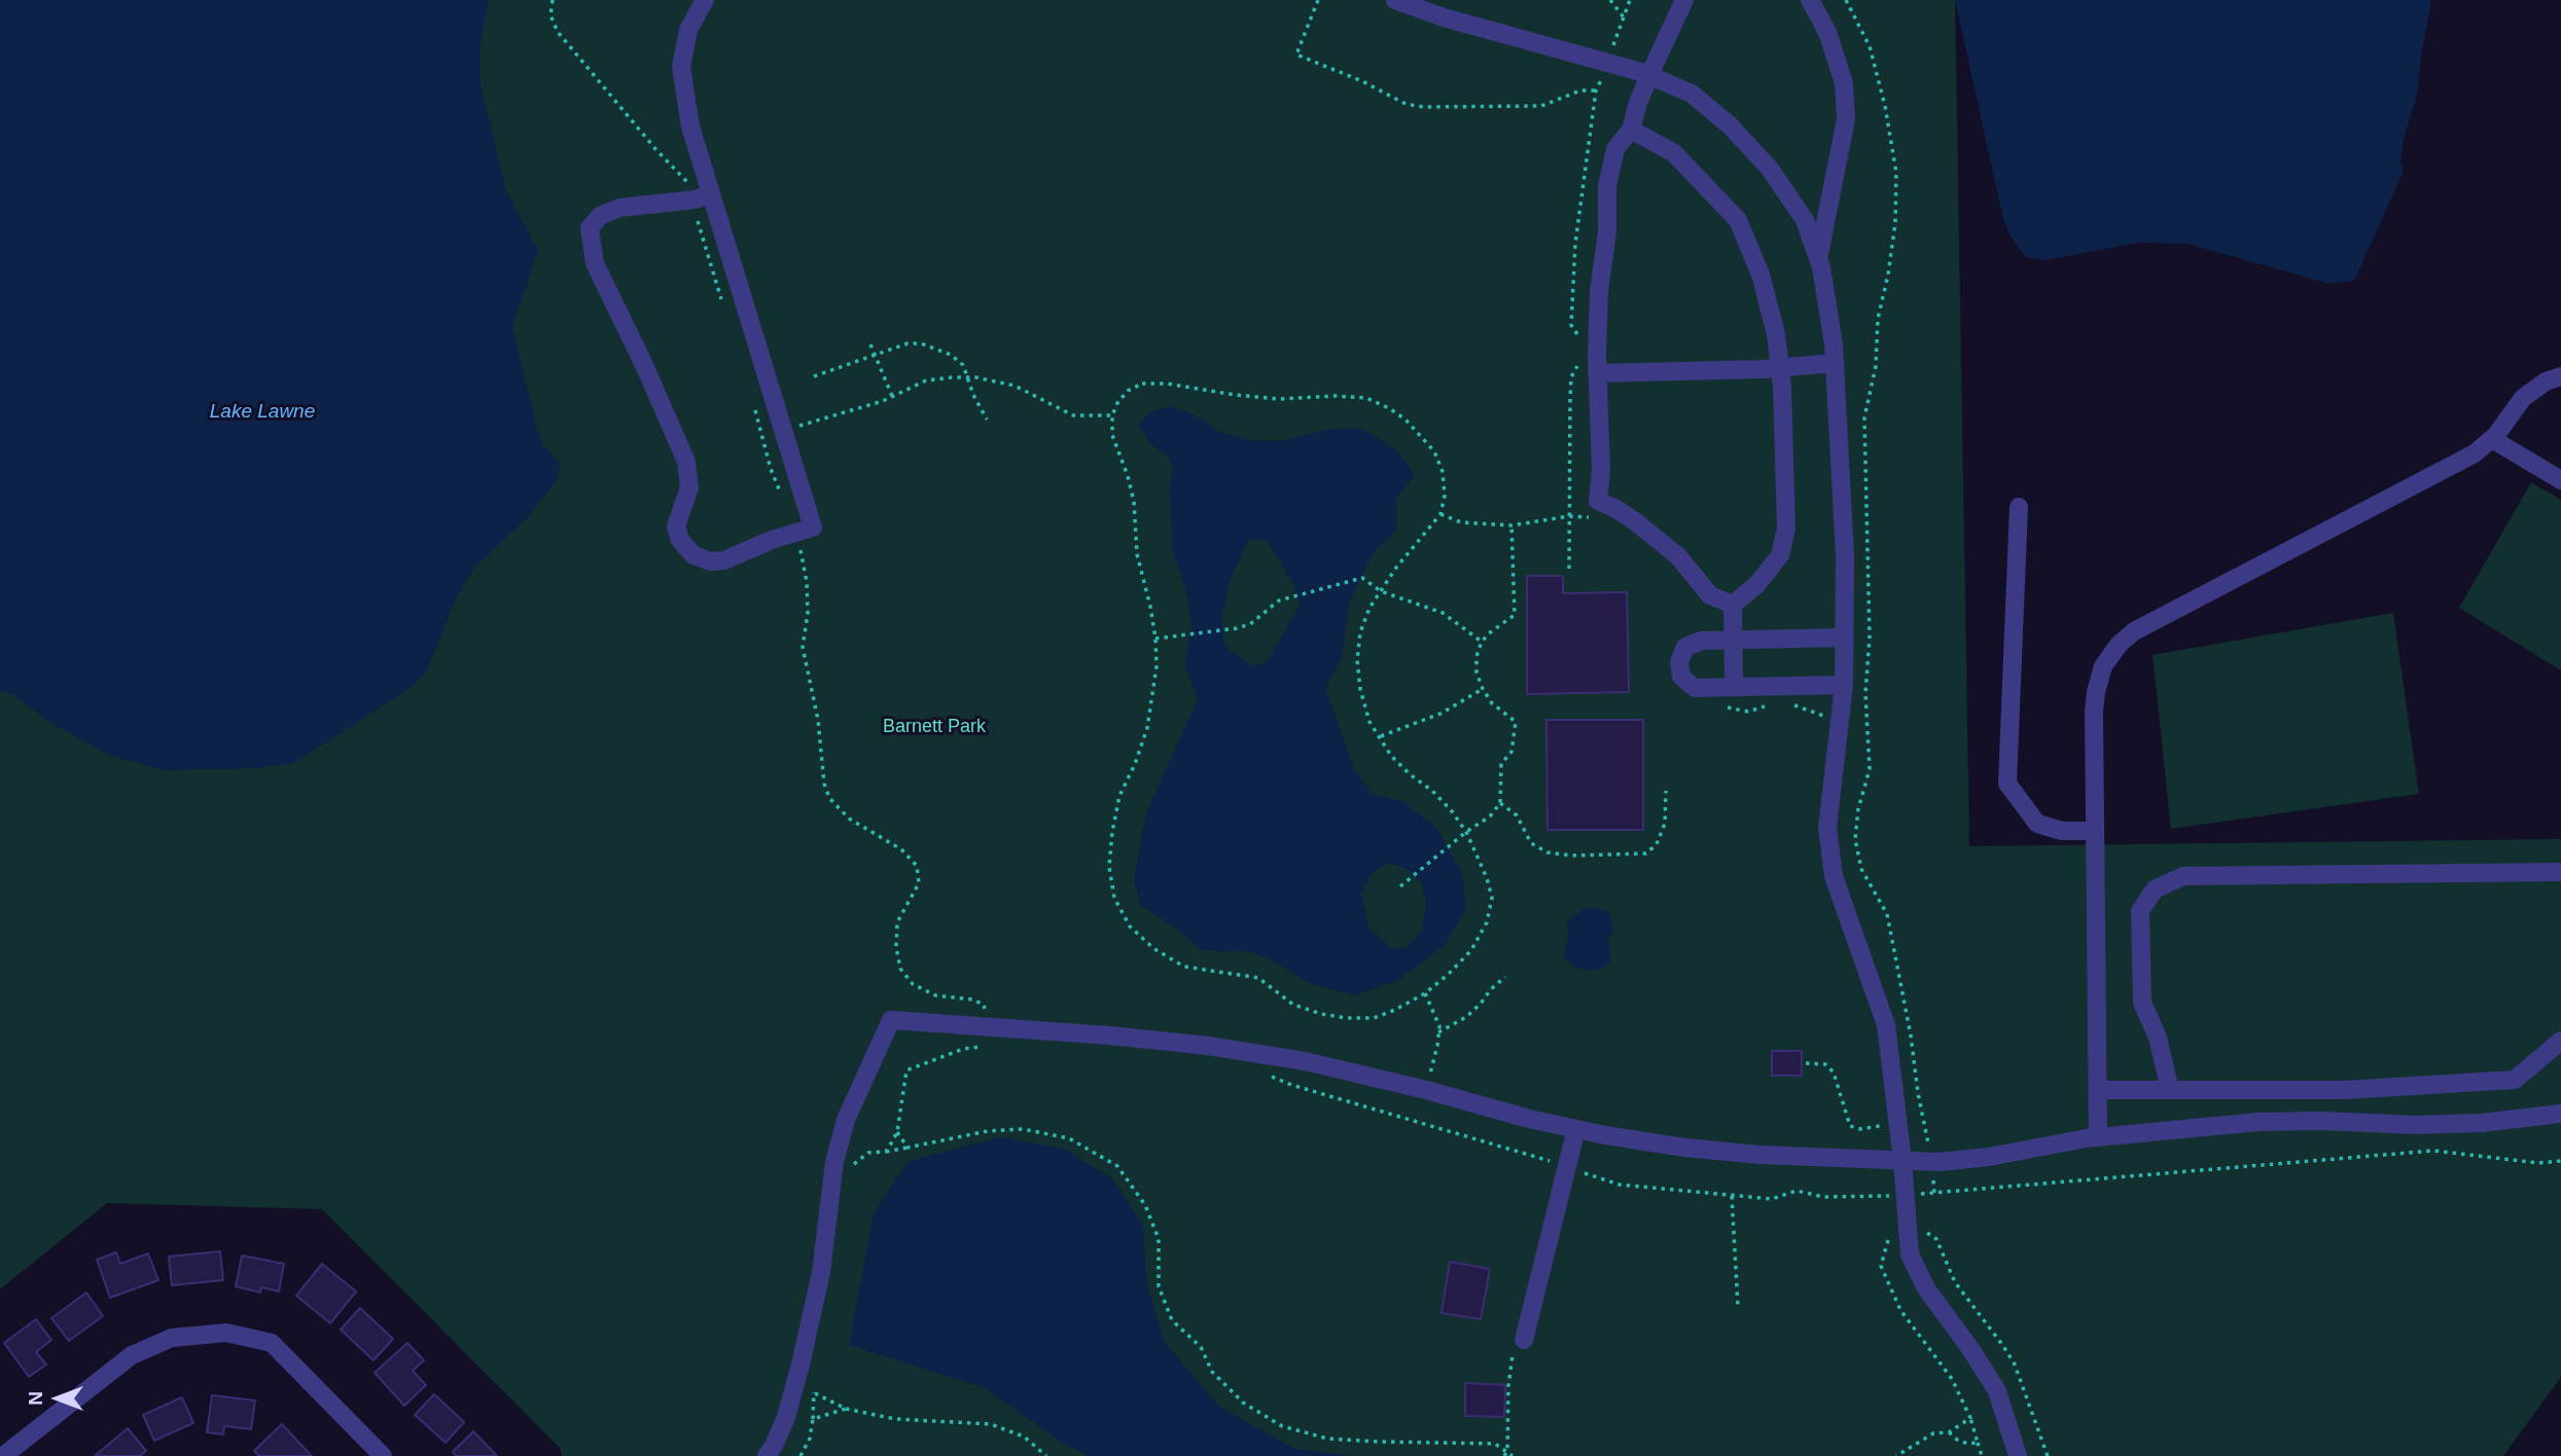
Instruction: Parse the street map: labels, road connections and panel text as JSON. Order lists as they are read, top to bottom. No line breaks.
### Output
{"water":["Lake Lawne"],"parks":["Barnett Park"],"north":"left"}
